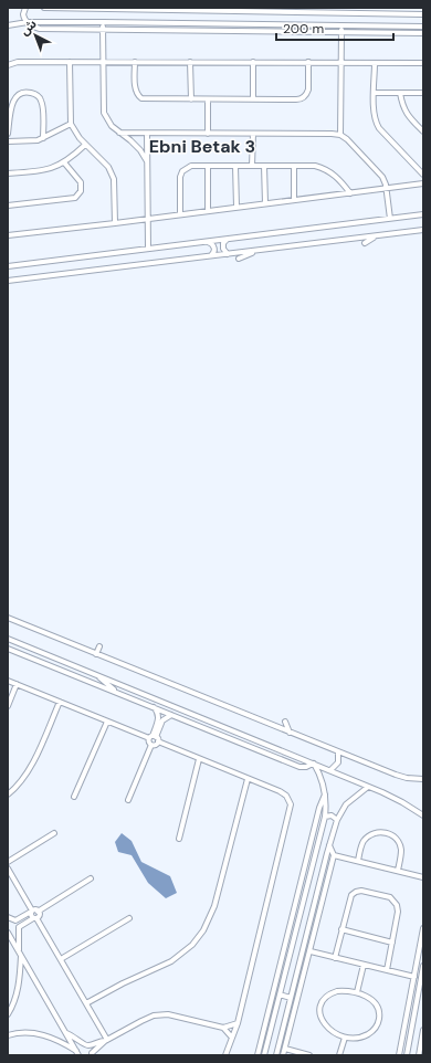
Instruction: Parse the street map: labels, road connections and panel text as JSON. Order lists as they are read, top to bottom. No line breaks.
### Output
{"districts":["Ebni Betak 3"],"scale_bar":"200 m","north":"top left"}
